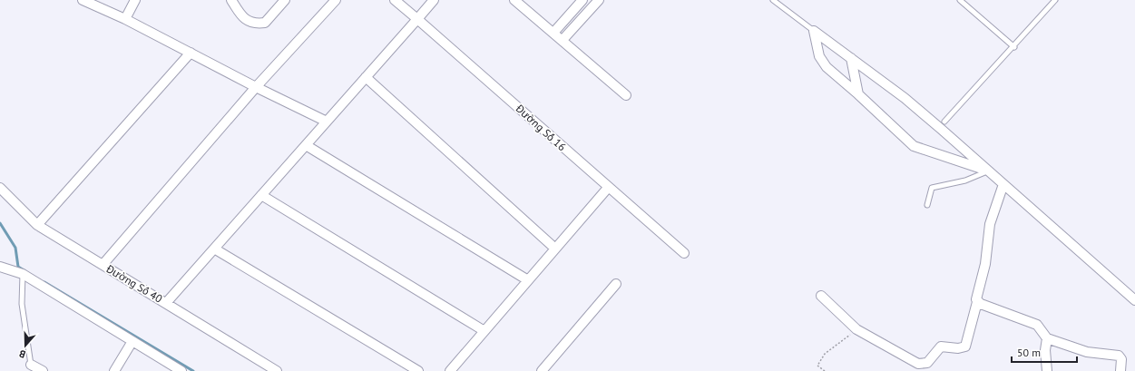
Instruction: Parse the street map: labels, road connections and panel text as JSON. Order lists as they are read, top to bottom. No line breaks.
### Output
{"streets":{"street":["Đường Số 16","Đường Số 40"]},"scale_bar":"50 m","north":"bottom"}
